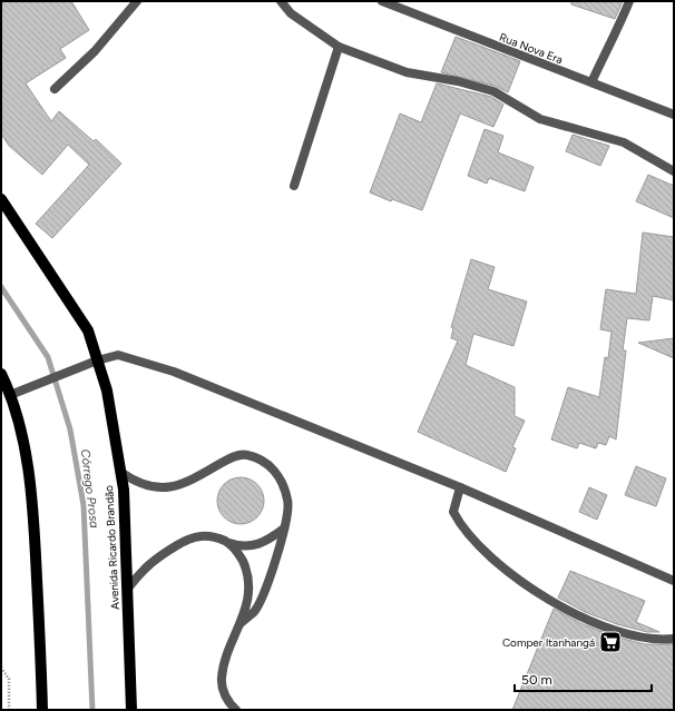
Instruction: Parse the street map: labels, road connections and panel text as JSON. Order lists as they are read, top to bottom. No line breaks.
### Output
{"streets":{"main road":["Avenida Ricardo Brandão"],"street":["Rua Nova Era"]},"water":["Córrego Prosa"],"places":{"supermarket":["Comper Itanhangá"]},"scale_bar":"50 m"}
